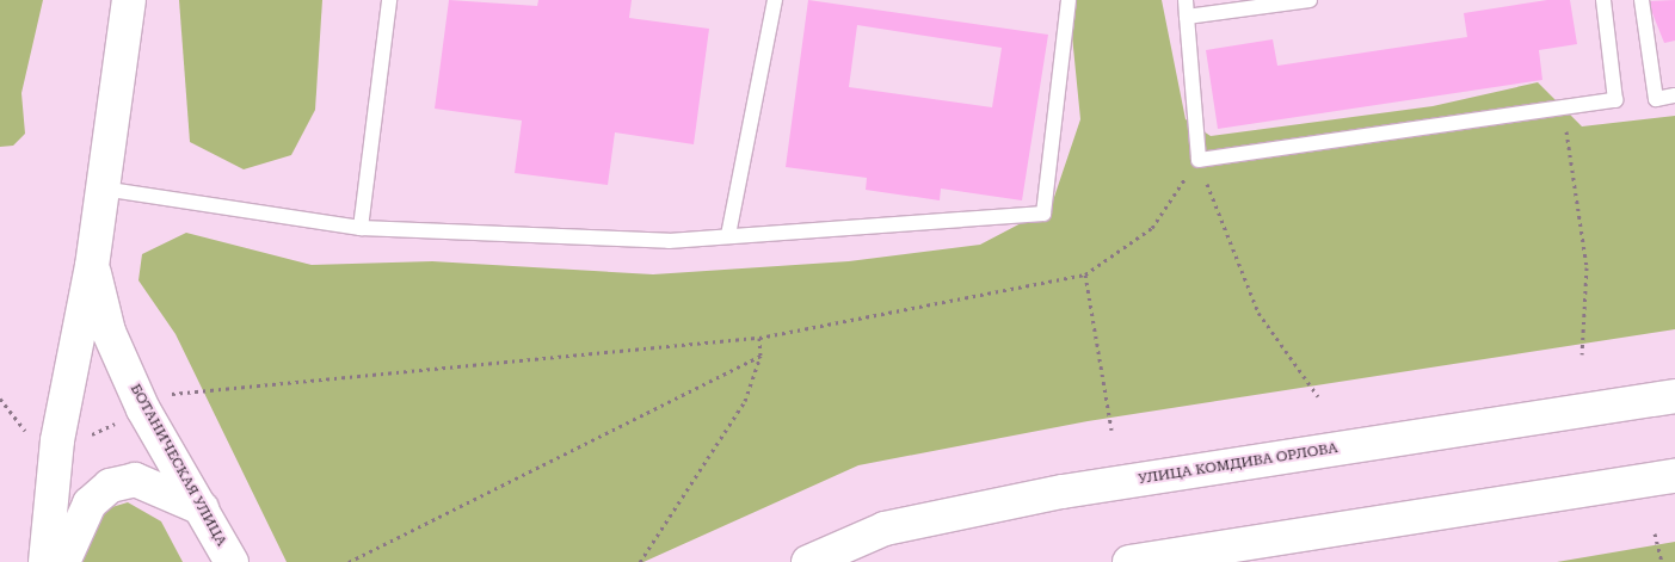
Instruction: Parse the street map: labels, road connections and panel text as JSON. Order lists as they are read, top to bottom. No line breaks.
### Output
{"streets":{"main road":["УЛИЦА КОМДИВА ОРЛОВА","БОТАНИЧЕСКАЯ УЛИЦА"]}}
